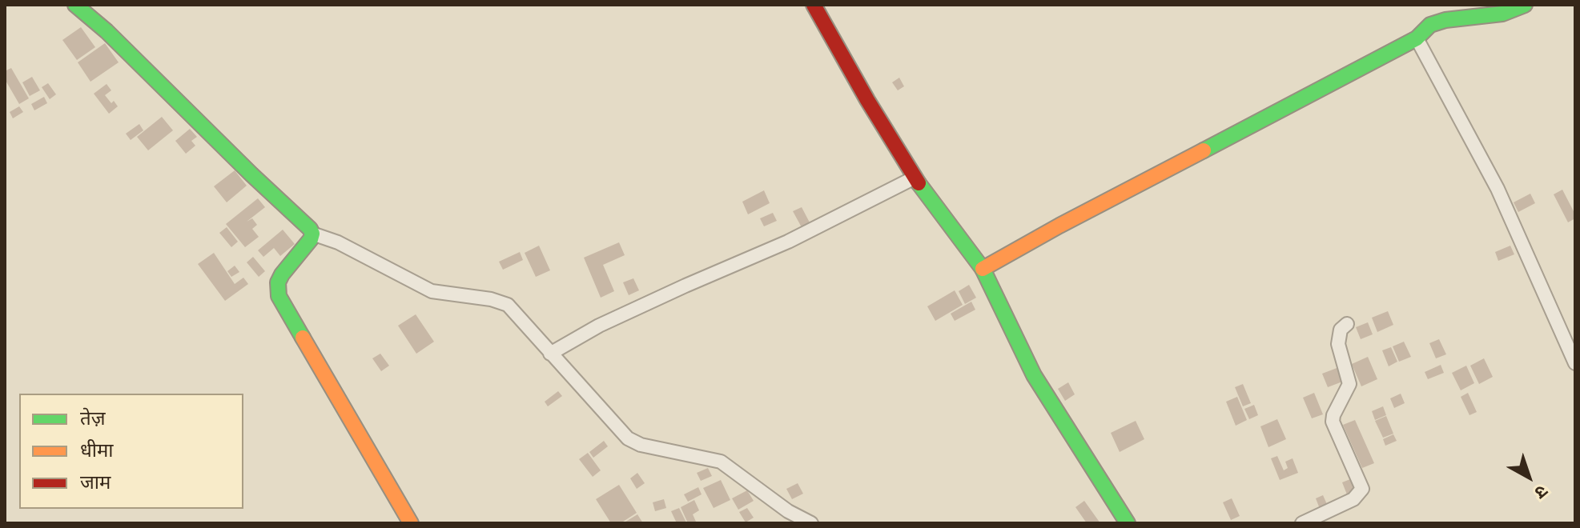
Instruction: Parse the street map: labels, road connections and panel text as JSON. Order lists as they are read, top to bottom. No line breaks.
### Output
{"legend":["तेज़","धीमा","जाम"],"north":"bottom right"}
